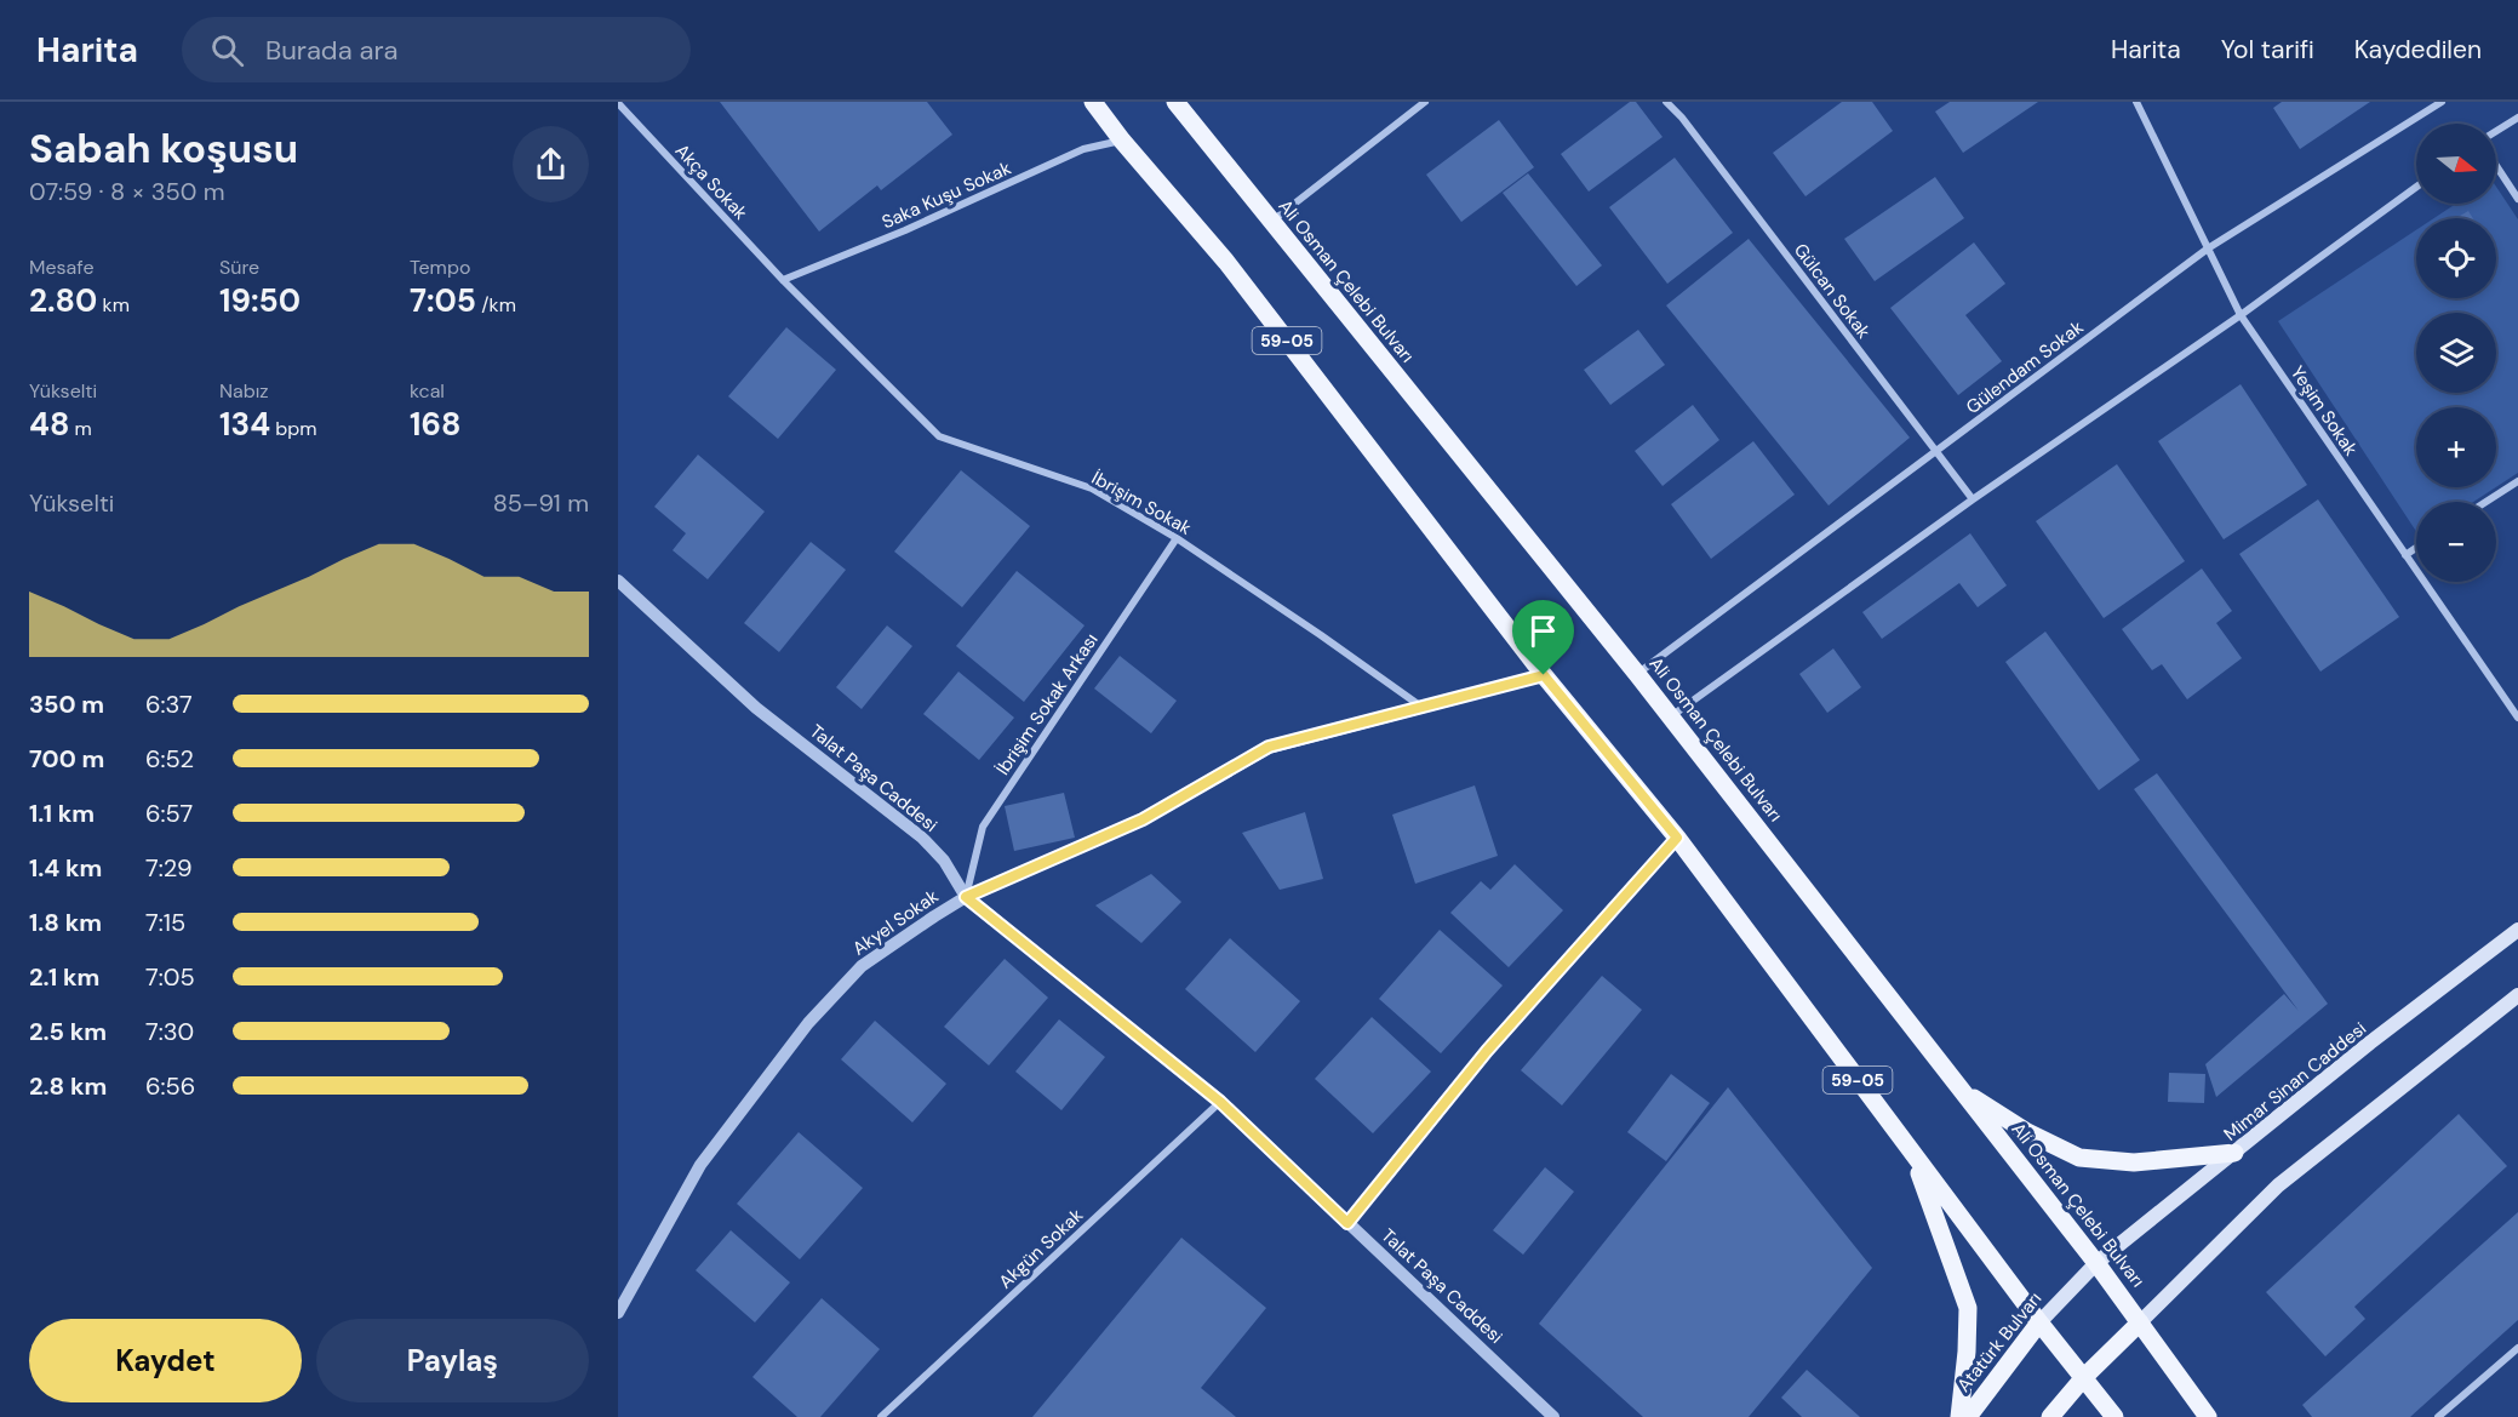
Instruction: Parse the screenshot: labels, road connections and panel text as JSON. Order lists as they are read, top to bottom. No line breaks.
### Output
{"streets":{"main road":["Ali Osman Çelebi Bulvarı","59-05","Mimar Sinan Caddesi","Atatürk Bulvarı"],"street":["Akça Sokak","Saka Kuşu Sokak","Gülcan Sokak","Gülendam Sokak","Yeşim Sokak","İbrişim Sokak","İbrişim Sokak Arkası","Talat Paşa Caddesi","Akyel Sokak","Akgün Sokak"]},"crossings":[["Akça Sokak","Saka Kuşu Sokak"],["Akça Sokak","İbrişim Sokak"],["Saka Kuşu Sokak","59-05"],["Saka Kuşu Sokak","İbrişim Sokak"],["Ali Osman Çelebi Bulvarı","Gülendam Sokak"],["Ali Osman Çelebi Bulvarı","Mimar Sinan Caddesi"],["Ali Osman Çelebi Bulvarı","Atatürk Bulvarı"],["Gülcan Sokak","Gülendam Sokak"],["59-05","Akyel Sokak"],["59-05","Atatürk Bulvarı"],["Gülendam Sokak","Yeşim Sokak"],["İbrişim Sokak","İbrişim Sokak Arkası"],["İbrişim Sokak","Akyel Sokak"],["İbrişim Sokak Arkası","Talat Paşa Caddesi"],["İbrişim Sokak Arkası","Akyel Sokak"],["Talat Paşa Caddesi","Akyel Sokak"],["Talat Paşa Caddesi","Akgün Sokak"],["Mimar Sinan Caddesi","Atatürk Bulvarı"]],"north":"right","page":{"header":"Harita","search":"Burada ara","nav":["Harita","Yol tarifi","Kaydedilen"],"heading":["Sabah koşusu","07:59 · 8 × 350 m"],"map_buttons":["+","−"],"stats":[["Mesafe","2.80 km"],["Süre","19:50"],["Tempo","7:05 /km"],["Yükselti","48 m"],["Nabız","134 bpm"],["kcal","168"]],"chart":["Yükselti","85–91 m"],"list":[{"name":"350 m","note":"6:37"},{"name":"700 m","note":"6:52"},{"name":"1.1 km","note":"6:57"},{"name":"1.4 km","note":"7:29"},{"name":"1.8 km","note":"7:15"},{"name":"2.1 km","note":"7:05"},{"name":"2.5 km","note":"7:30"},{"name":"2.8 km","note":"6:56"}],"buttons":["Kaydet","Paylaş"]}}
